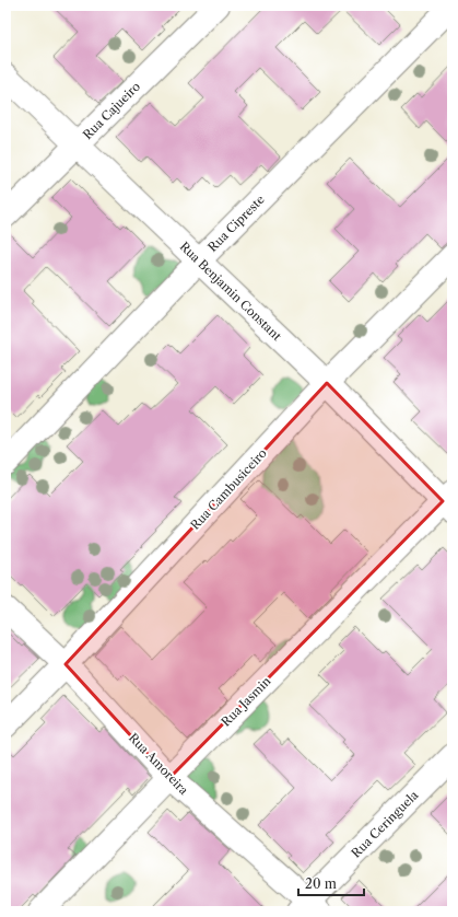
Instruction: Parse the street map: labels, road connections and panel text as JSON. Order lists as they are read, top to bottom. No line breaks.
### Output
{"streets":{"street":["Rua Cajueiro","Rua Cipreste","Rua Benjamin Constant","Rua Cambusiceiro","Rua Jasmin","Rua Amoreira","Rua Ceringuela"]},"crossings":[["Rua Cajueiro","Rua Benjamin Constant"],["Rua Cipreste","Rua Benjamin Constant"],["Rua Benjamin Constant","Rua Cambusiceiro"],["Rua Benjamin Constant","Rua Jasmin"],["Rua Cambusiceiro","Rua Amoreira"],["Rua Jasmin","Rua Amoreira"],["Rua Amoreira","Rua Ceringuela"]],"scale_bar":"20 m"}
